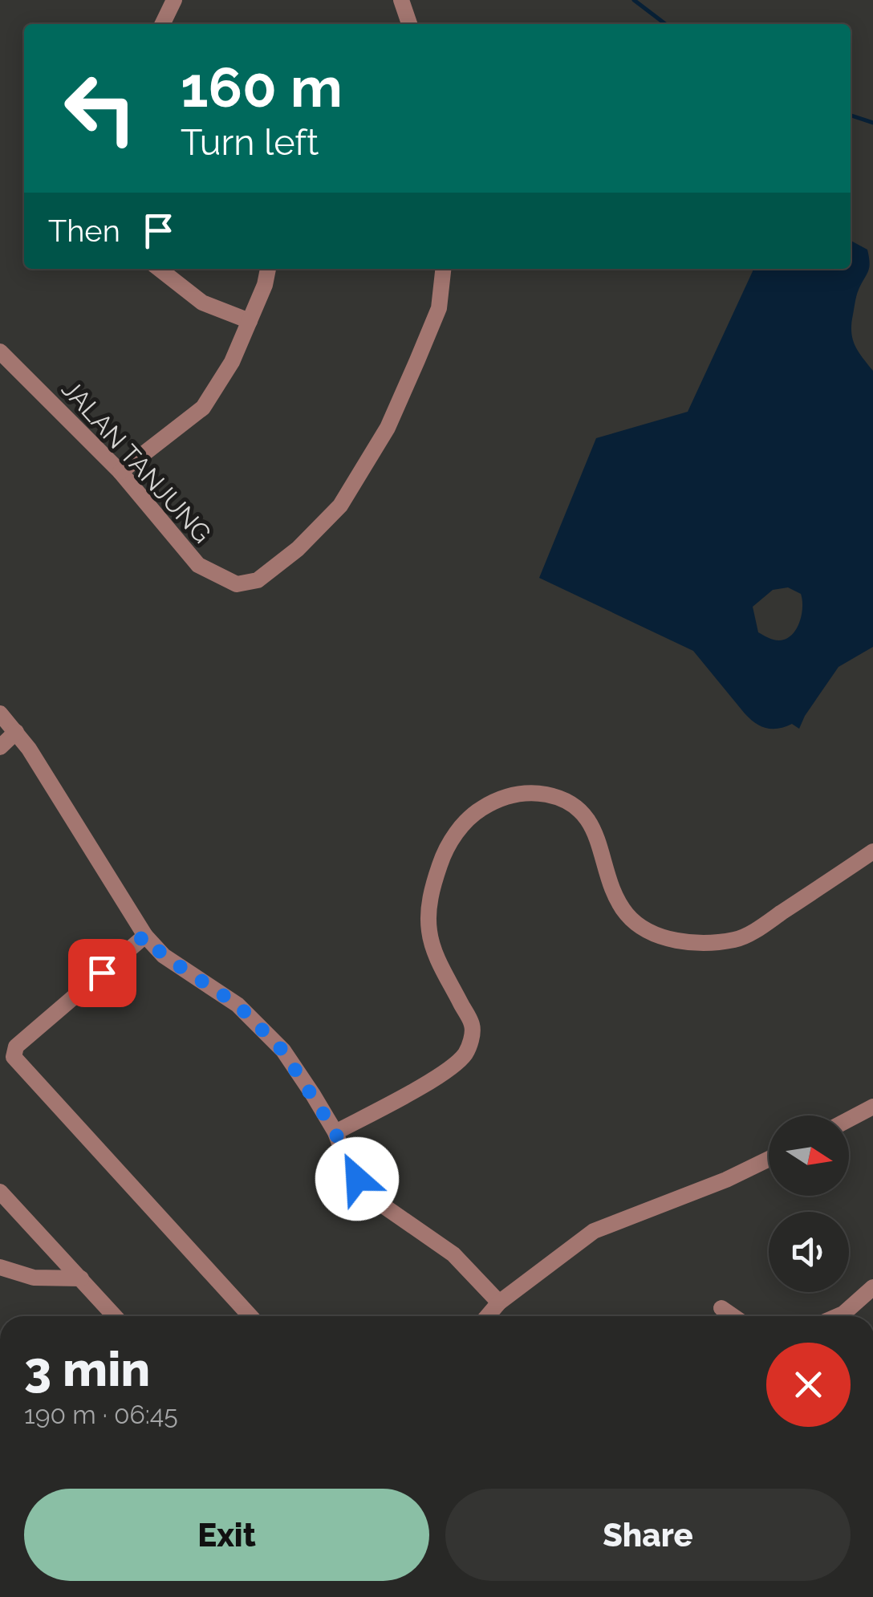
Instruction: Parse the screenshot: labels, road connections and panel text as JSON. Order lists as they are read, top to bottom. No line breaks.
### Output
{"streets":{"street":["JALAN TANJUNG"]},"north":"right","page":{"turn":["160 m","Turn left"],"then":"Then","heading":["3 min","190 m · 06:45"],"buttons":["Exit","Share"]}}
